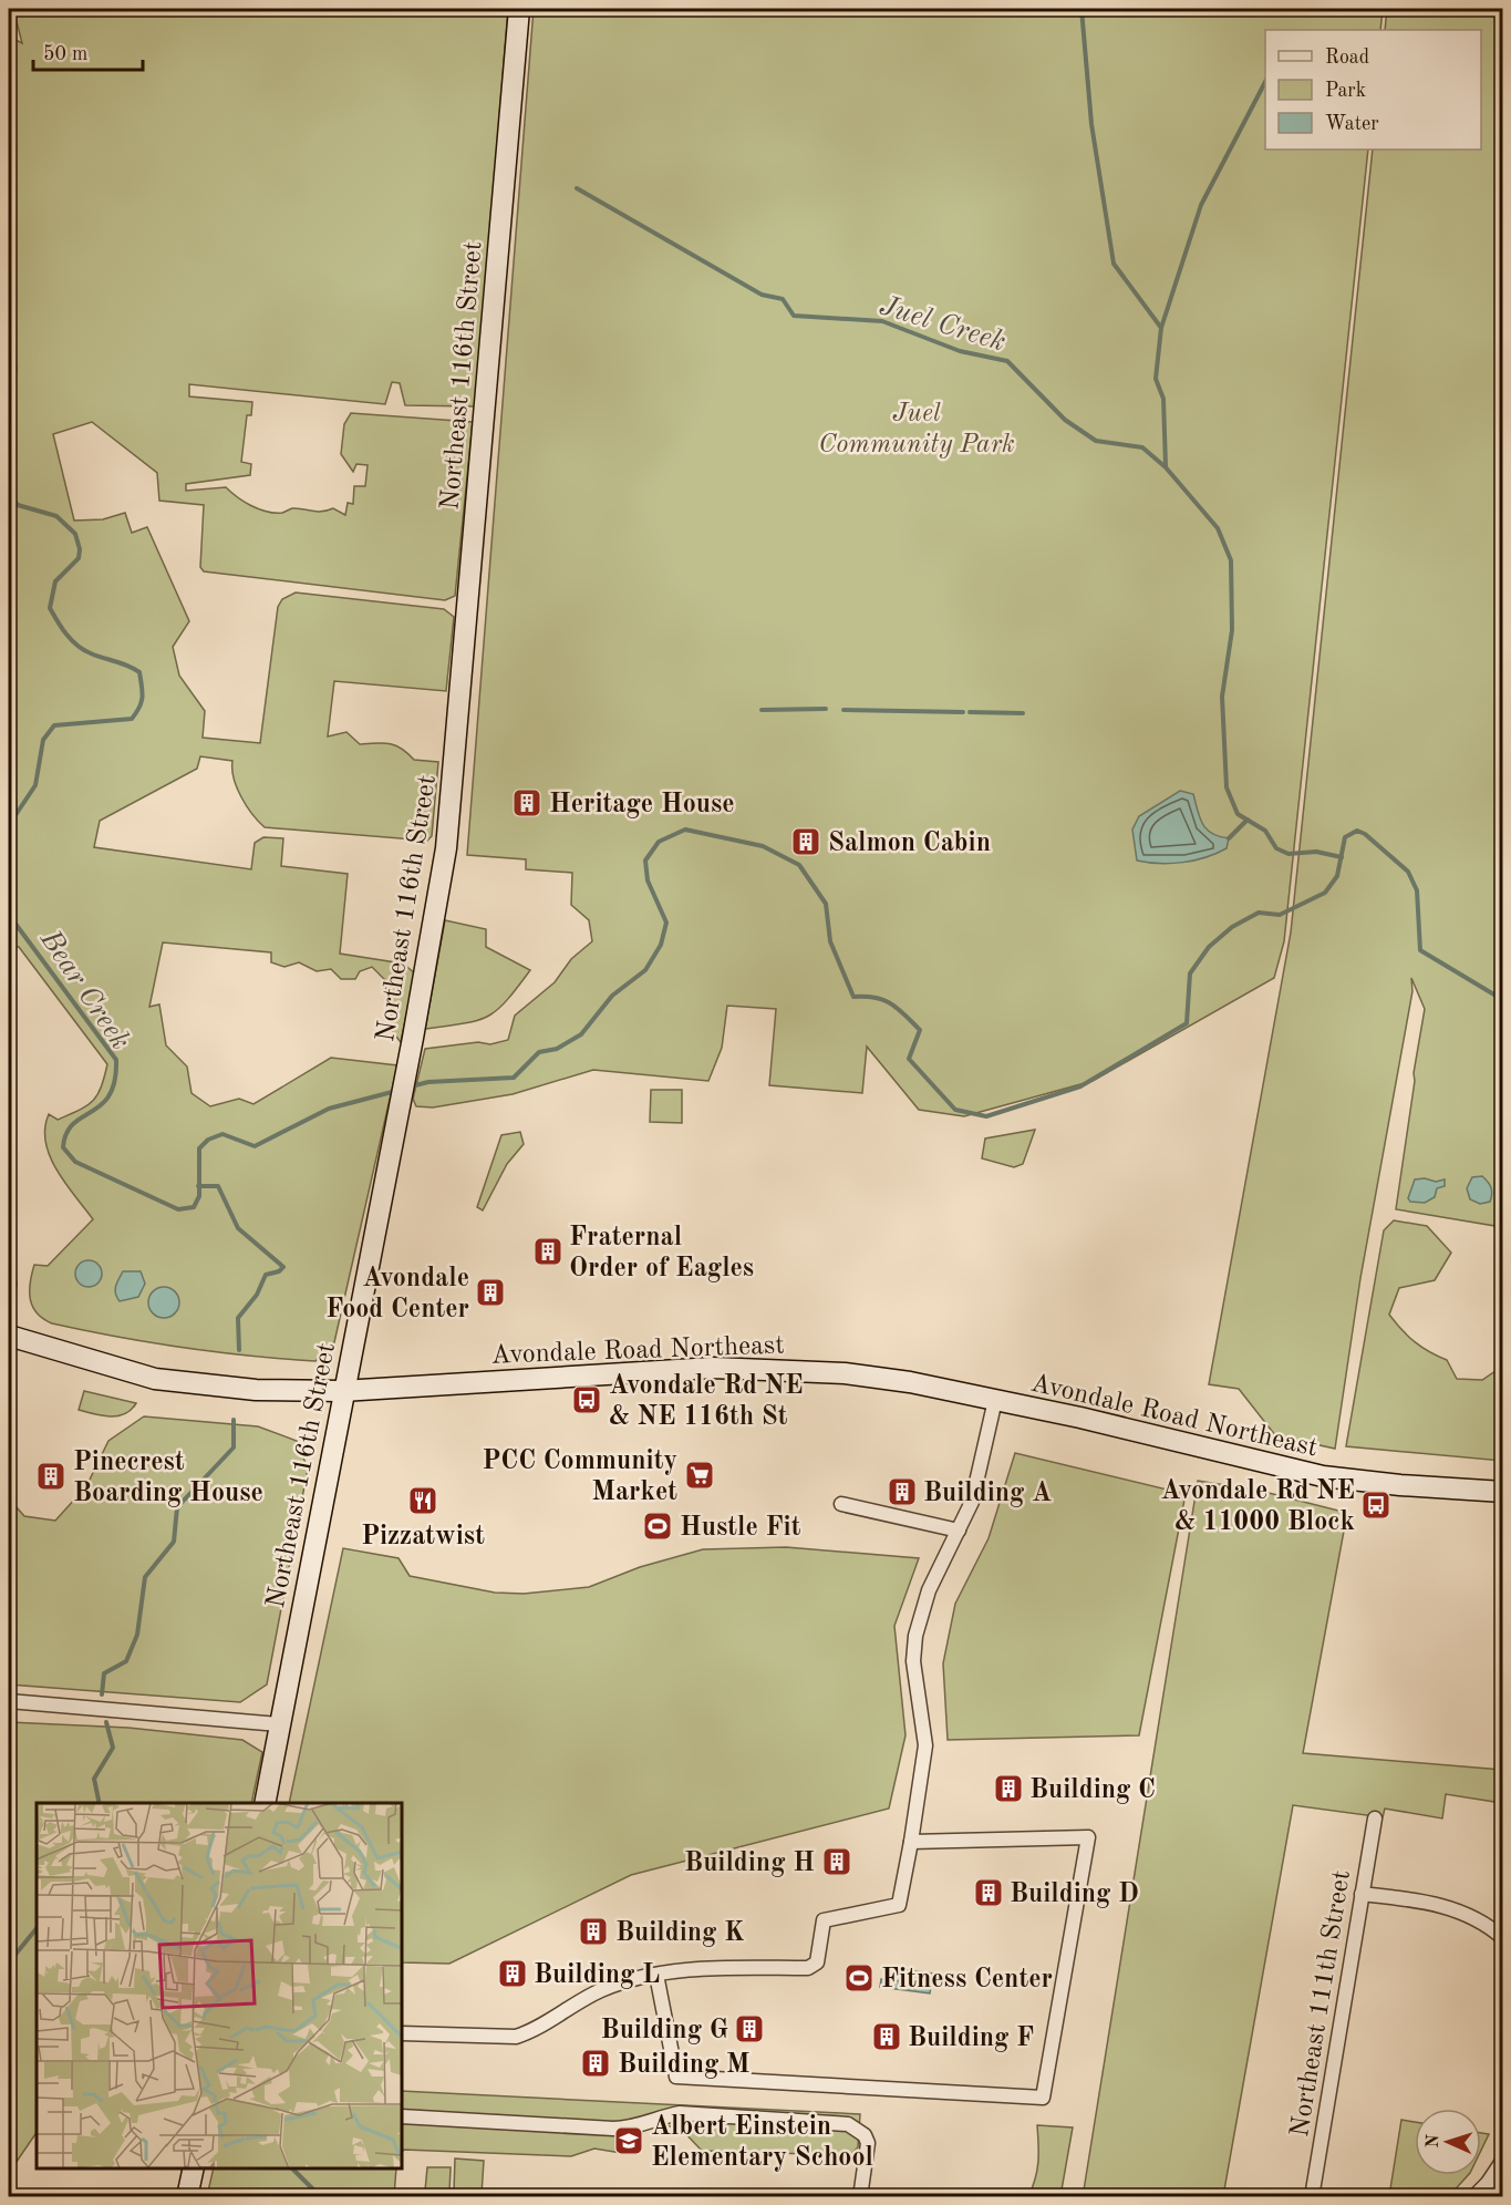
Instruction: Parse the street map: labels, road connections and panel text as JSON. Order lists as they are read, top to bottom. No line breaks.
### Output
{"streets":{"street":["Northeast 116th Street","Avondale Road Northeast","Northeast 111th Street"]},"crossings":[["Northeast 116th Street","Avondale Road Northeast"]],"water":["Juel Creek","Bear Creek"],"parks":["Juel Community Park"],"places":{"building":["Heritage House","Salmon Cabin","Fraternal Order of Eagles","Avondale Food Center","Pinecrest Boarding House","Building A","Building C","Building H","Building D","Building K","Building L","Building G","Building F","Building M"],"bus stop":["Avondale Rd NE & NE 116th St","Avondale Rd NE & 11000 Block"],"supermarket":["PCC Community Market"],"restaurant":["Pizzatwist"],"sports":["Hustle Fit","Fitness Center"],"school or university":["Albert Einstein Elementary School"]},"legend":["Road","Park","Water"],"scale_bar":"50 m","north":"left"}
